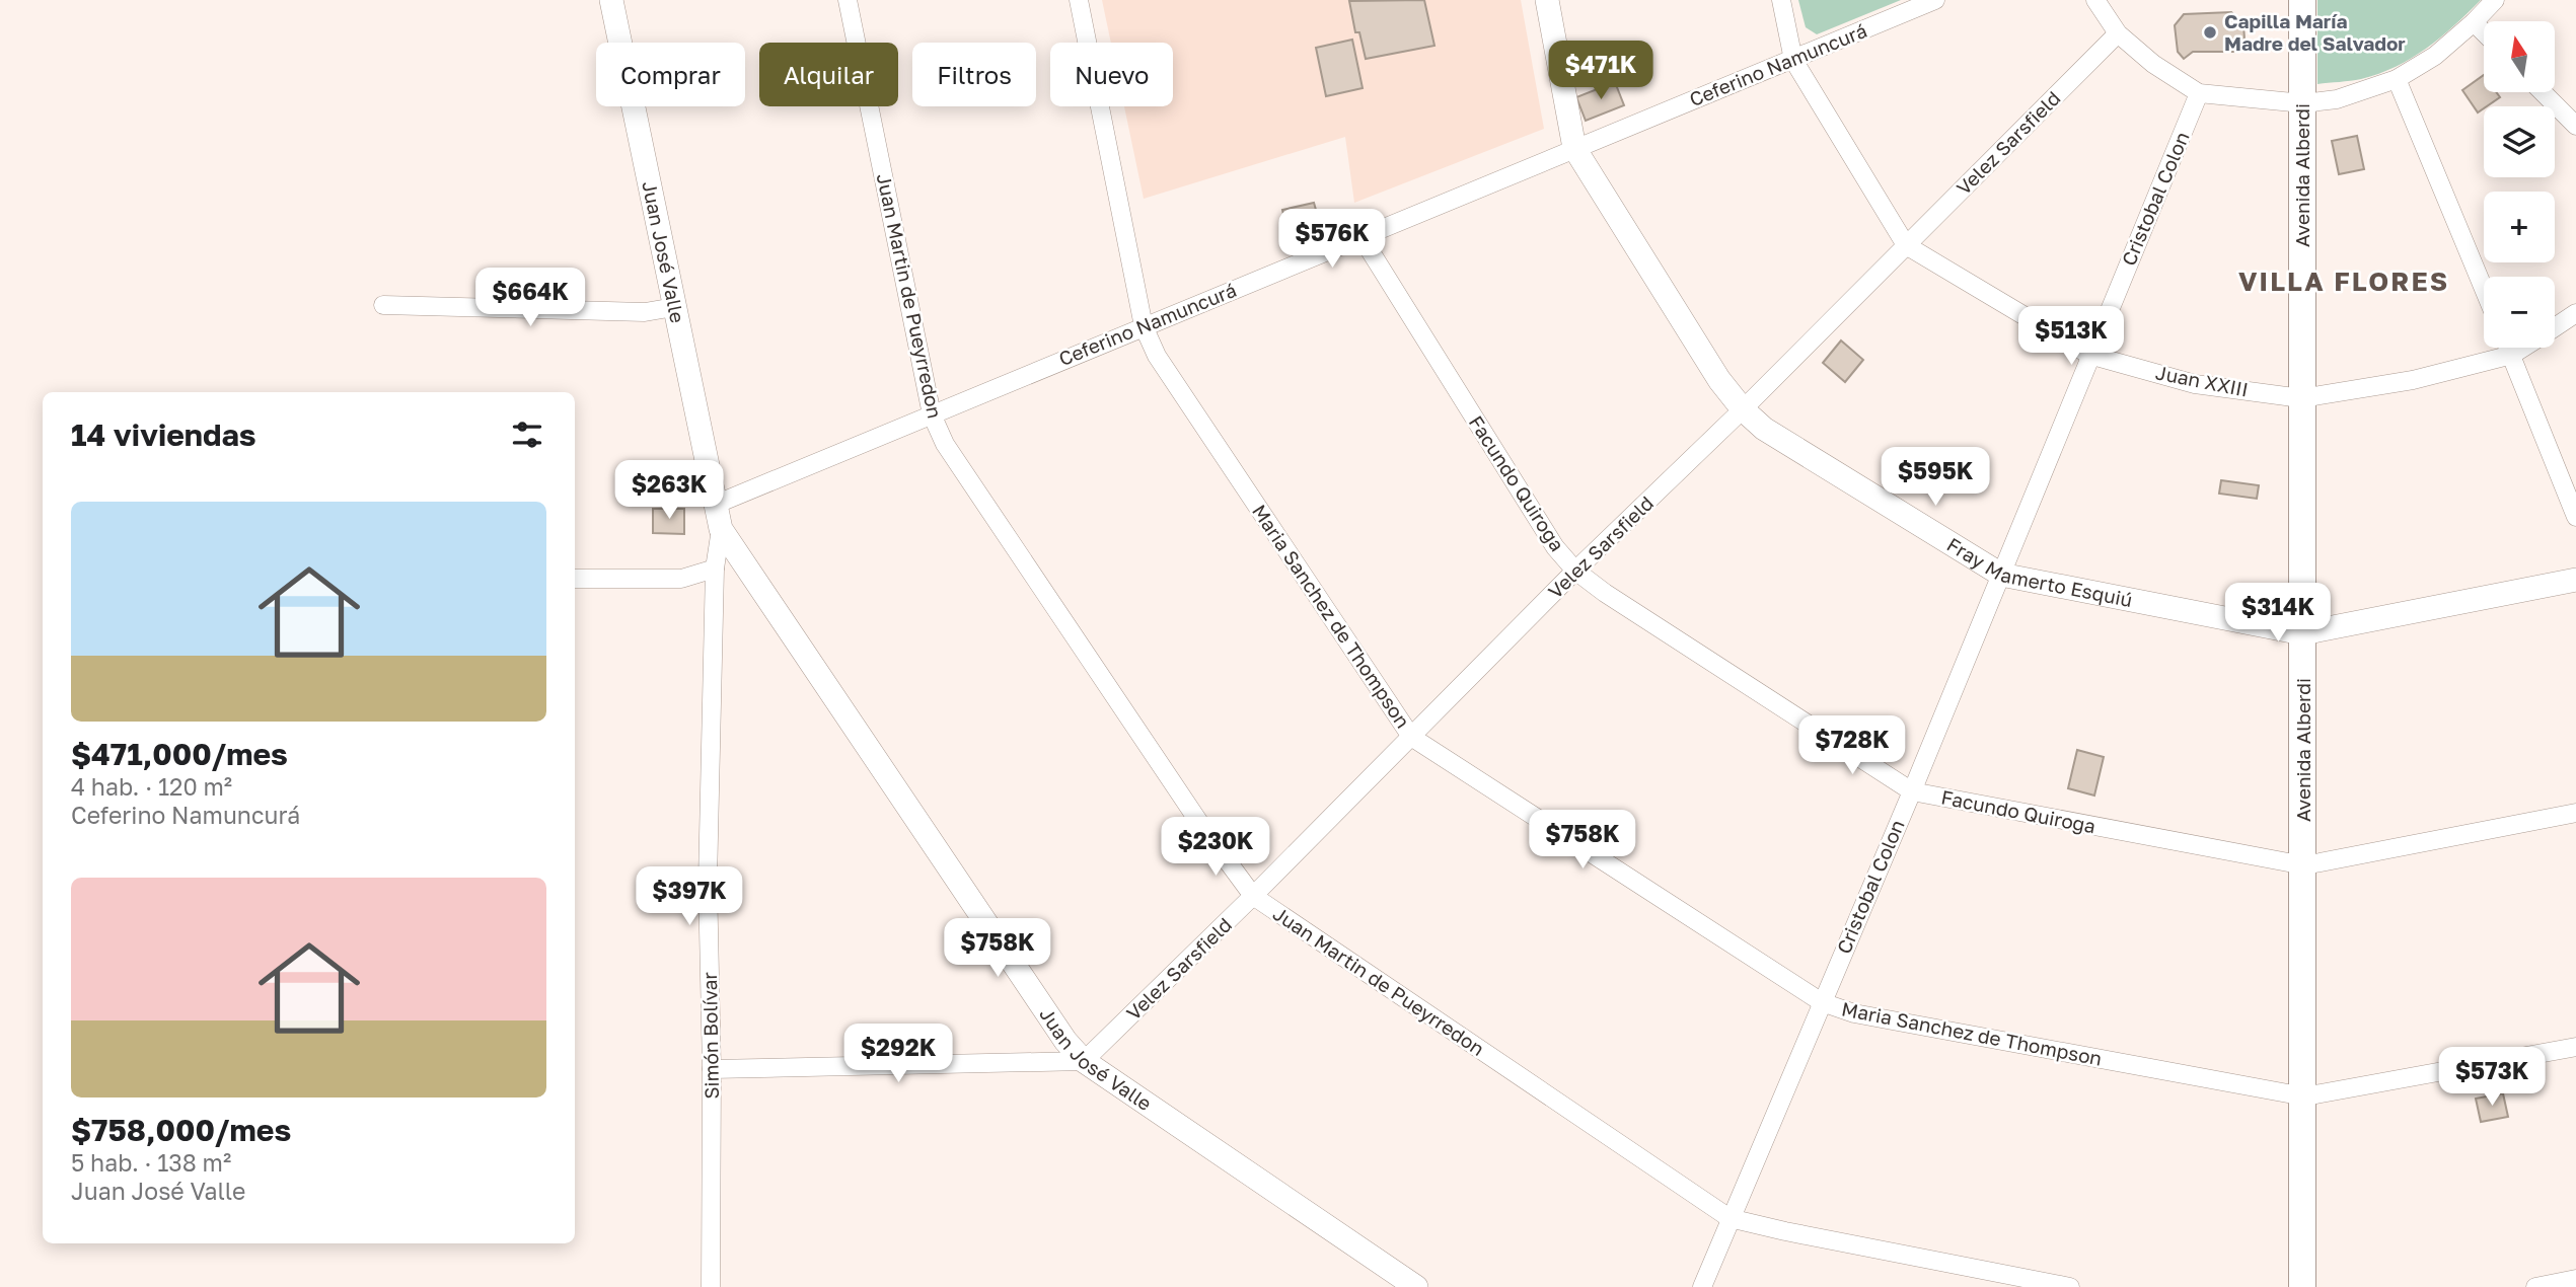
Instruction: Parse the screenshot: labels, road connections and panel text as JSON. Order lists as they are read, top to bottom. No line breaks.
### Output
{"streets":{"main road":["Avenida Alberdi"],"street":["Ceferino Namuncurá","Velez Sarsfield","Cristobal Colon","Juan José Valle","Juan Martin de Pueyrredon","Juan XXIII","Facundo Quiroga","Fray Mamerto Esquiú","Maria Sanchez de Thompson","Simón Bolívar"]},"crossings":[["Ceferino Namuncurá","Juan José Valle"],["Ceferino Namuncurá","Juan Martin de Pueyrredon"],["Ceferino Namuncurá","Juan XXIII"],["Ceferino Namuncurá","Facundo Quiroga"],["Ceferino Namuncurá","Fray Mamerto Esquiú"],["Ceferino Namuncurá","Maria Sanchez de Thompson"],["Velez Sarsfield","Juan José Valle"],["Velez Sarsfield","Juan Martin de Pueyrredon"],["Velez Sarsfield","Juan XXIII"],["Velez Sarsfield","Facundo Quiroga"],["Velez Sarsfield","Fray Mamerto Esquiú"],["Velez Sarsfield","Maria Sanchez de Thompson"],["Avenida Alberdi","Juan XXIII"],["Avenida Alberdi","Facundo Quiroga"],["Avenida Alberdi","Fray Mamerto Esquiú"],["Avenida Alberdi","Maria Sanchez de Thompson"],["Cristobal Colon","Juan Martin de Pueyrredon"],["Cristobal Colon","Juan XXIII"],["Cristobal Colon","Facundo Quiroga"],["Cristobal Colon","Fray Mamerto Esquiú"],["Cristobal Colon","Maria Sanchez de Thompson"],["Juan José Valle","Simón Bolívar"]],"districts":["VILLA FLORES"],"places":["Capilla María Madre del Salvador"],"north":"top","page":{"map_buttons":["+","−"],"price":["$471K","$576K","$664K","$513K","$595K","$263K","$314K","$728K","$758K","$230K","$397K","$758K","$292K","$573K"],"chip":["Comprar","Alquilar","Filtros","Nuevo"],"heading":"14 viviendas","list":[{"name":"$471,000/mes","note":"4 hab. · 120 m² · Ceferino Namuncurá"},{"name":"$758,000/mes","note":"5 hab. · 138 m² · Juan José Valle"}]}}
